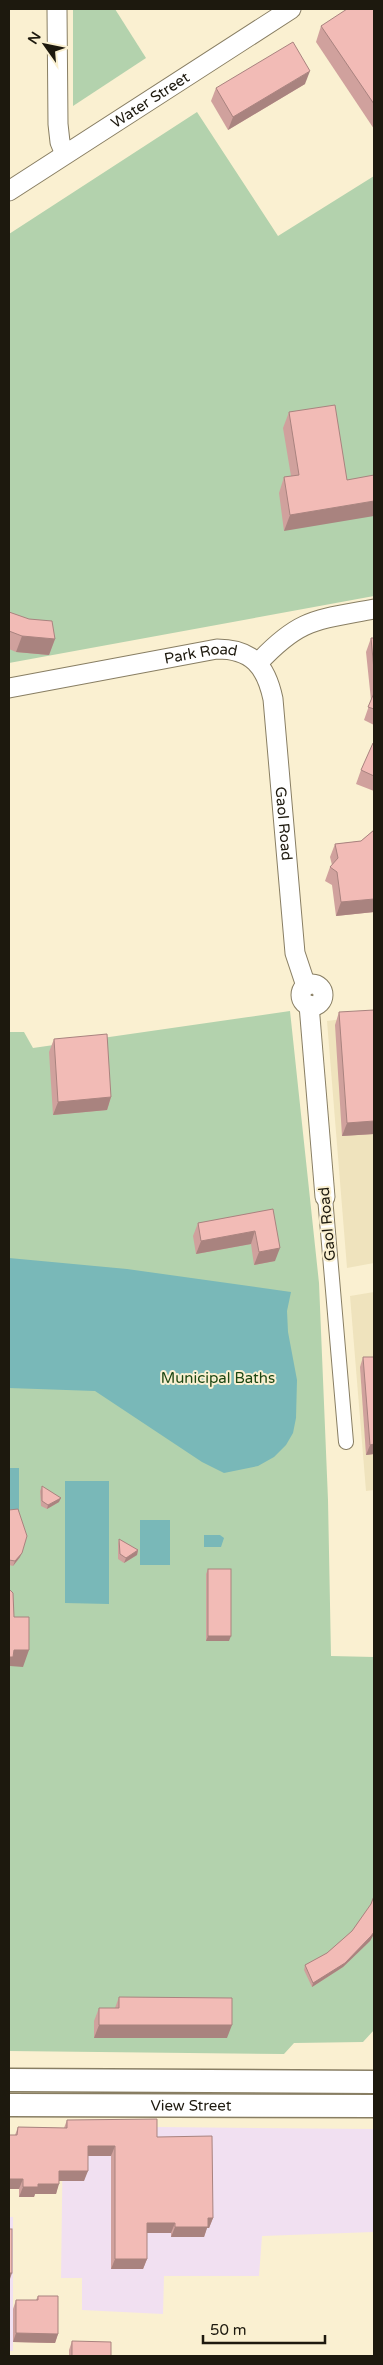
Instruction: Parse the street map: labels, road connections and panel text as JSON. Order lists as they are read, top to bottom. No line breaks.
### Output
{"streets":{"street":["Water Street","Park Road","Gaol Road","View Street"]},"crossings":[["Park Road","Gaol Road"]],"parks":["Municipal Baths"],"scale_bar":"50 m","north":"top left"}
